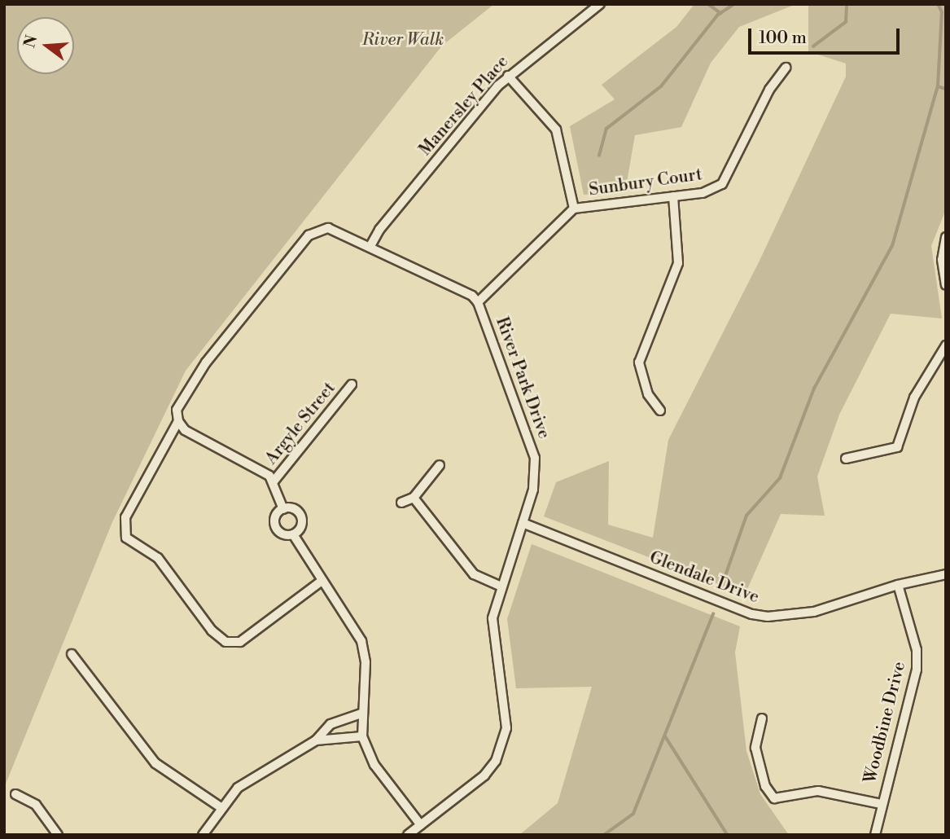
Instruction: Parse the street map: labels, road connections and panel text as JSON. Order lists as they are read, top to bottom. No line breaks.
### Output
{"streets":{"street":["Manersley Place","Sunbury Court","River Park Drive","Argyle Street","Glendale Drive","Woodbine Drive"]},"crossings":[["Manersley Place","River Park Drive"],["Sunbury Court","River Park Drive"],["River Park Drive","Glendale Drive"],["Glendale Drive","Woodbine Drive"]],"parks":["River Walk"],"scale_bar":"100 m","north":"left"}
